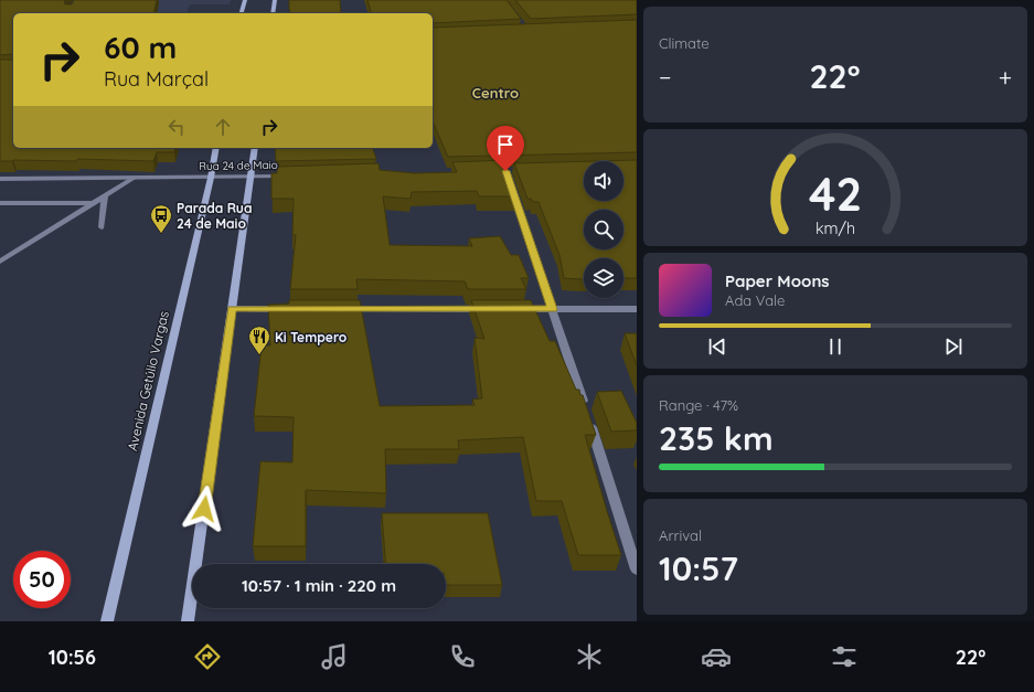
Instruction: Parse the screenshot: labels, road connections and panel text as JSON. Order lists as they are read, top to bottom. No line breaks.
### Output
{"streets":{"main road":["Avenida Getúlio Vargas"],"street":["Rua 24 de Maio"]},"crossings":[["Rua 24 de Maio","Avenida Getúlio Vargas"]],"districts":["Centro"],"places":{"bus stop":["Parada Rua 24 de Maio"],"restaurant":["Ki Tempero"]},"page":{"tile":["Climate",["Range · 47%","235 km"],["Arrival","10:57"]],"turn":["60 m","Rua Marçal"],"heat":["−","22°","+"],"song":["Paper Moons","Ada Vale"],"limit":"50","trip":"10:57 · 1 min · 220 m","tabs":["10:56","22°"],"gauge":["42","km/h"]}}
